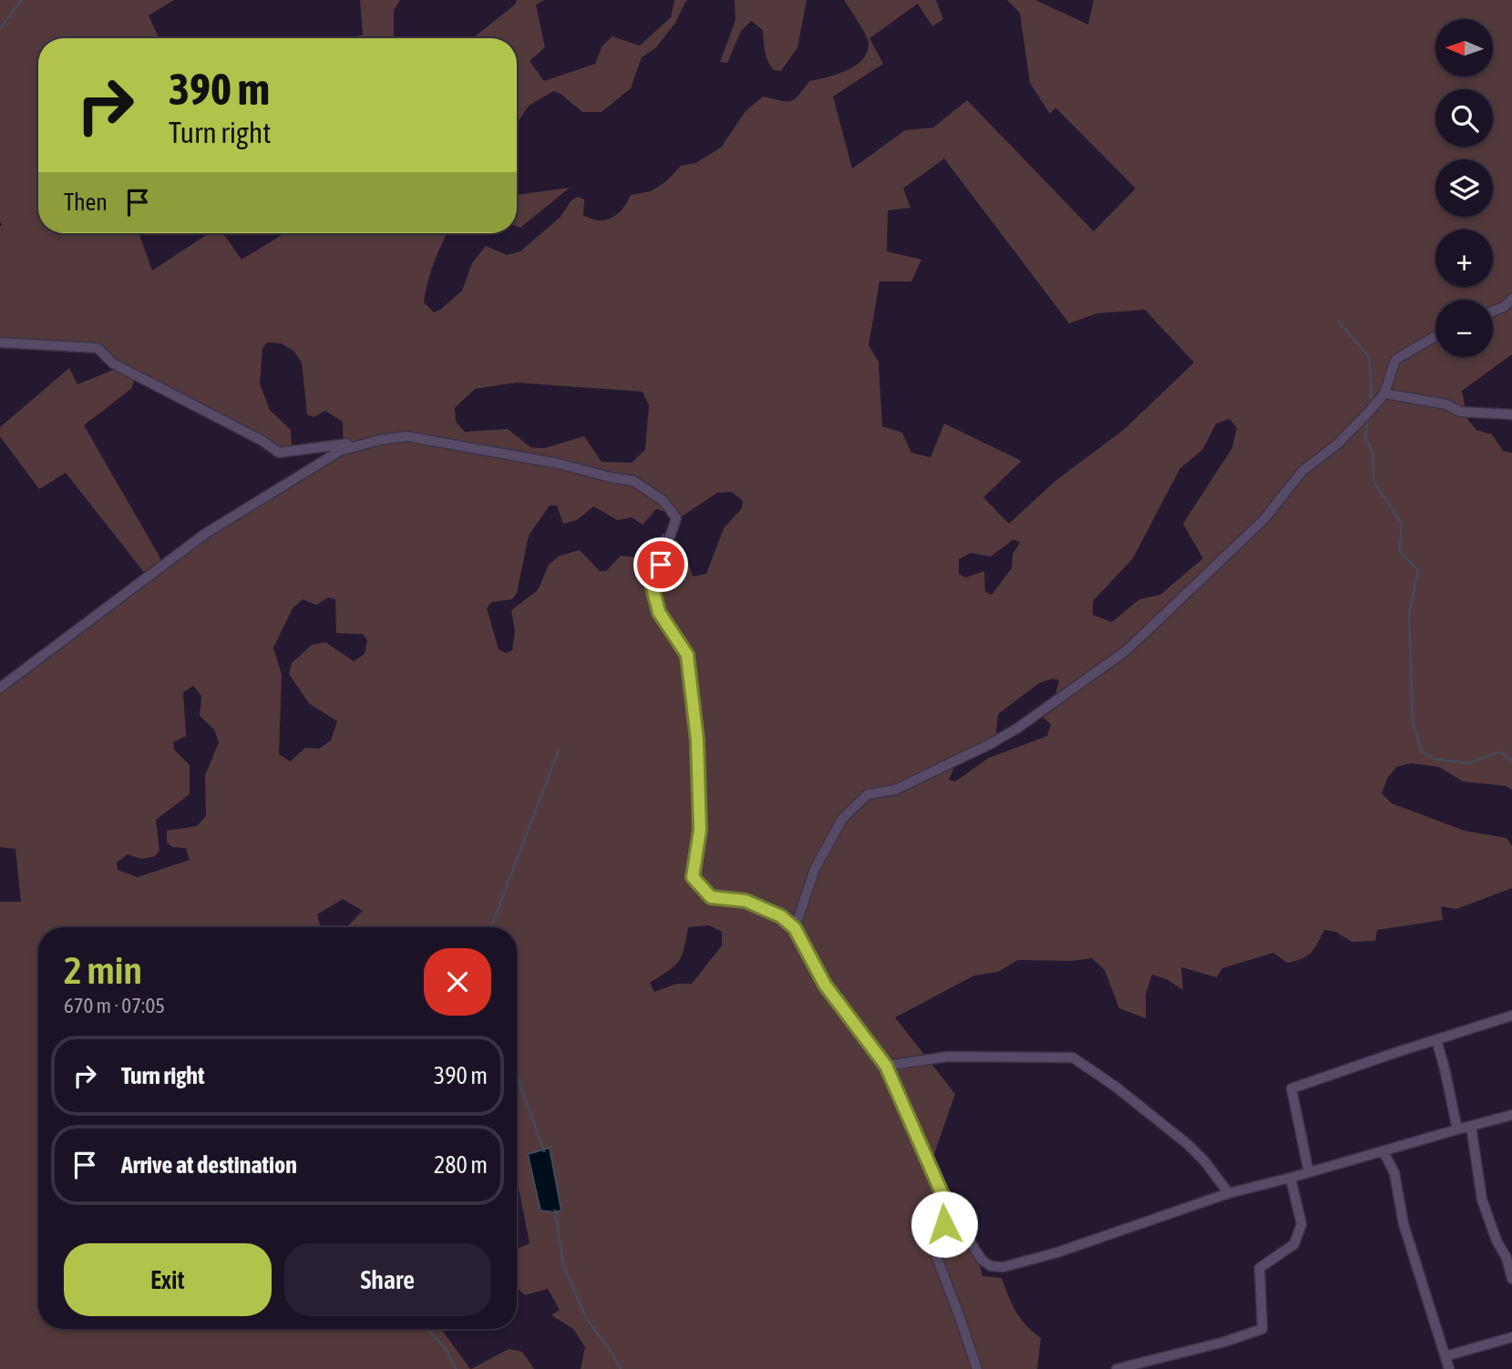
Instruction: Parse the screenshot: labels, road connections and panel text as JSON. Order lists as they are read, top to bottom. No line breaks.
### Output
{"north":"left","page":{"map_buttons":["+","−"],"turn":["390 m","Turn right"],"then":"Then","heading":["2 min","670 m · 07:05"],"list":[{"name":"Turn right","value":"390 m"},{"name":"Arrive at destination","value":"280 m"}],"buttons":["Exit","Share"]}}
